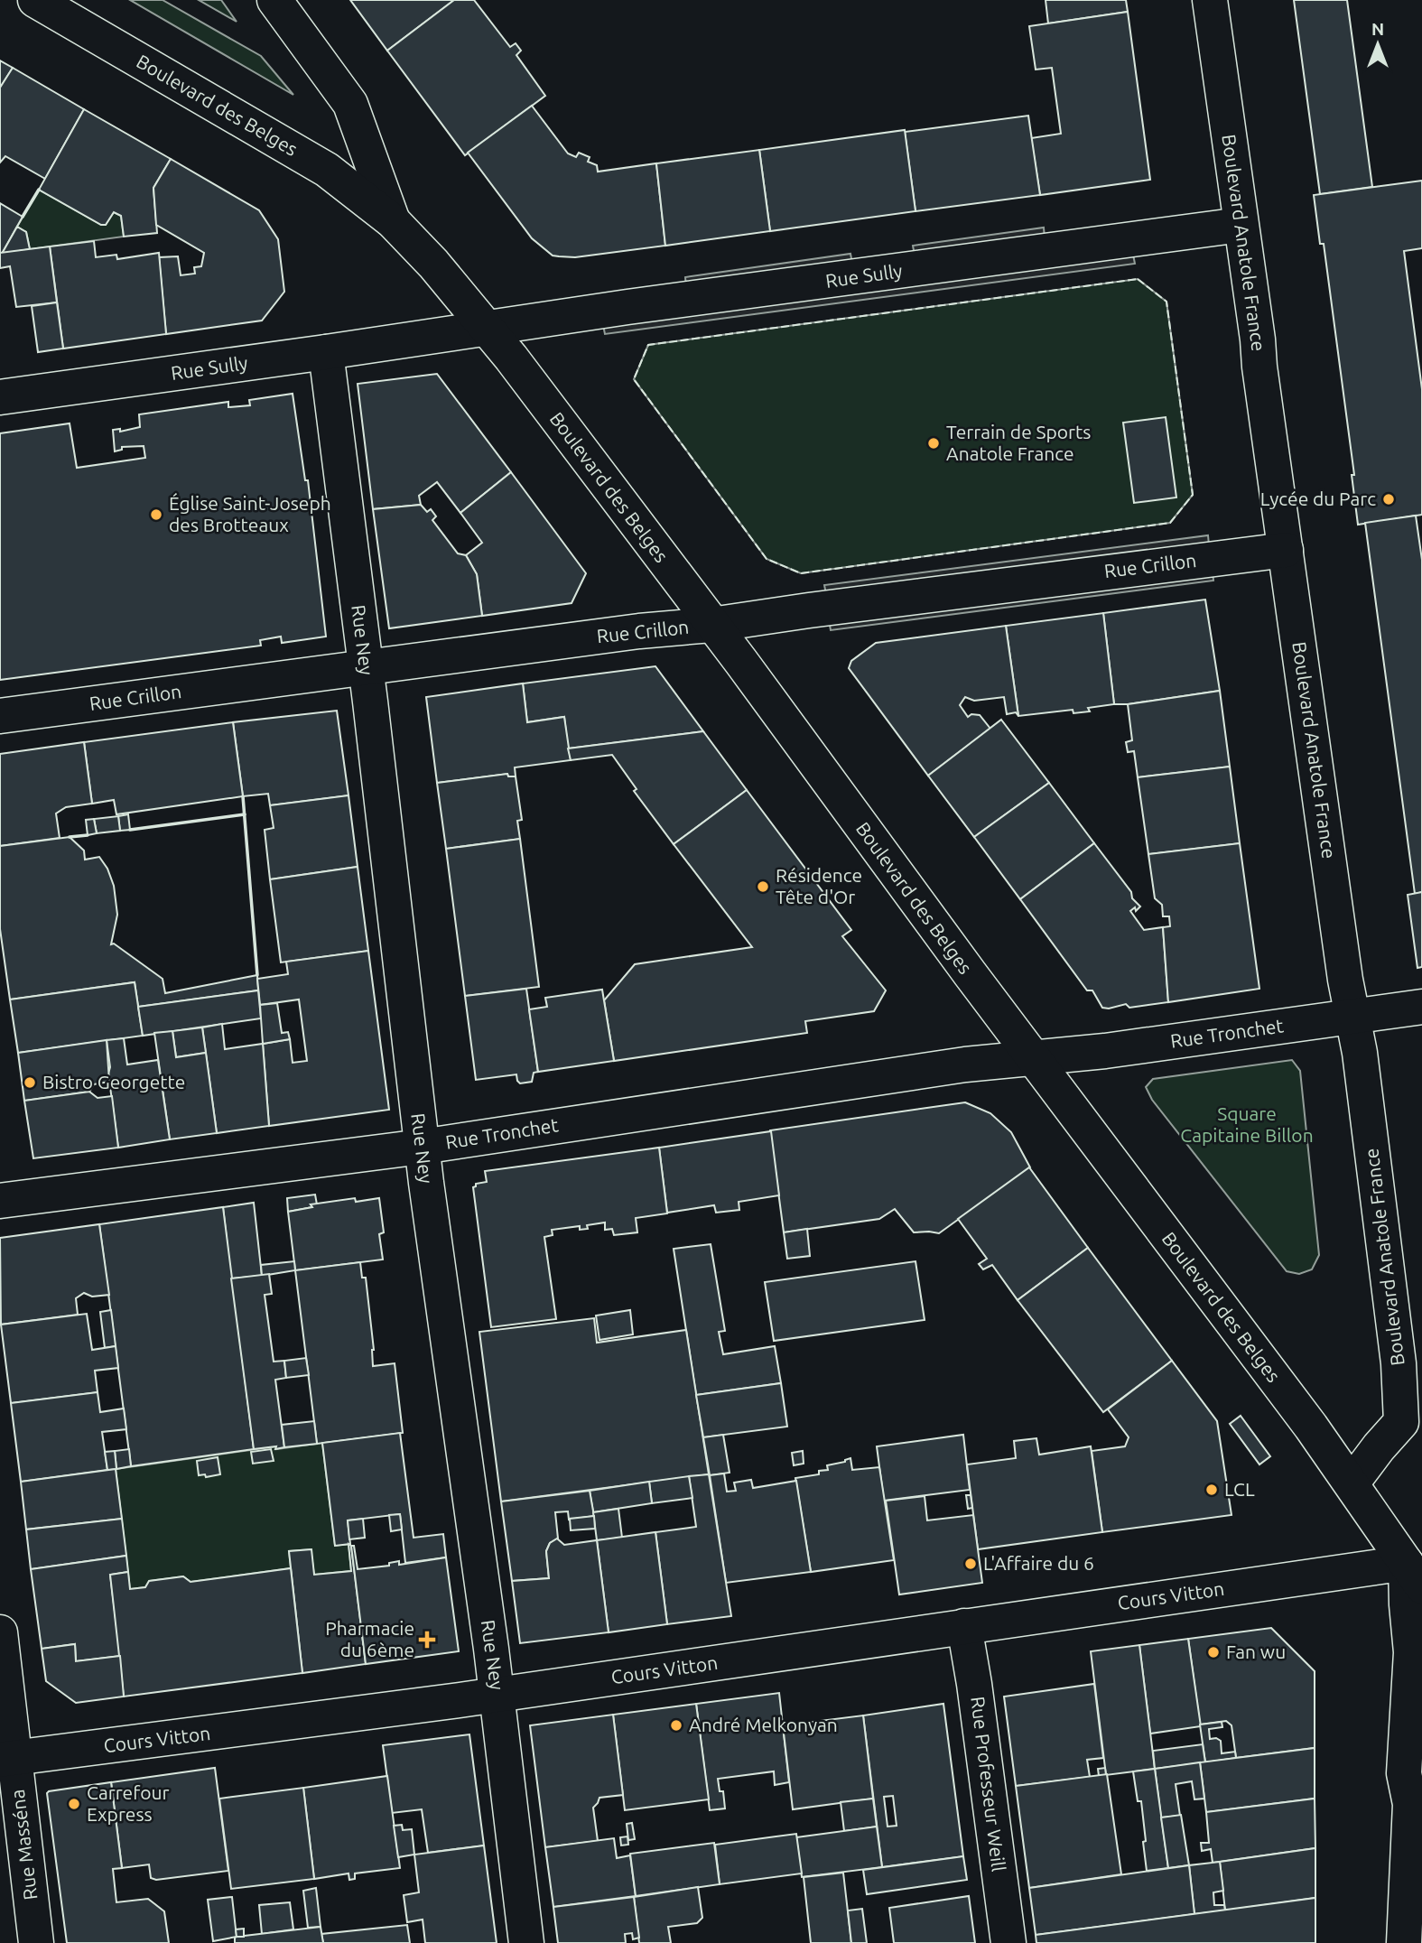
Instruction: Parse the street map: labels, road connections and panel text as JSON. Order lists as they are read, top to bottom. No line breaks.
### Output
{"streets":{"street":["Boulevard des Belges","Boulevard Anatole France","Rue Sully","Rue Crillon","Rue Ney","Rue Tronchet","Cours Vitton","Rue Professeur Weill","Rue Masséna"]},"crossings":[["Boulevard des Belges","Boulevard Anatole France"],["Boulevard des Belges","Rue Sully"],["Boulevard des Belges","Rue Crillon"],["Boulevard des Belges","Rue Tronchet"],["Boulevard des Belges","Cours Vitton"],["Boulevard Anatole France","Rue Sully"],["Boulevard Anatole France","Rue Crillon"],["Boulevard Anatole France","Rue Tronchet"],["Rue Sully","Rue Ney"],["Rue Crillon","Rue Ney"],["Rue Ney","Rue Tronchet"],["Rue Ney","Cours Vitton"],["Cours Vitton","Rue Professeur Weill"],["Cours Vitton","Rue Masséna"]],"parks":["Square Capitaine Billon"],"places":{"other":["Terrain de Sports Anatole France","Lycée du Parc","Église Saint-Joseph des Brotteaux","Résidence Tête d'Or","Bistro Georgette","LCL","L'Affaire du 6","Fan wu","André Melkonyan","Carrefour Express"],"health":["Pharmacie du 6ème"]},"north":"top"}
